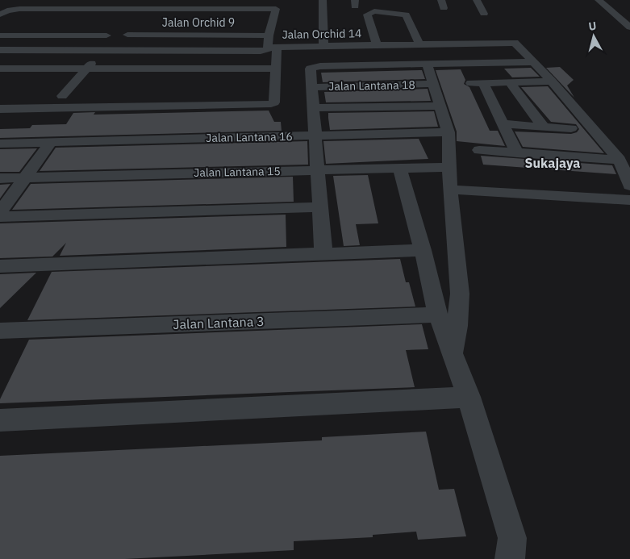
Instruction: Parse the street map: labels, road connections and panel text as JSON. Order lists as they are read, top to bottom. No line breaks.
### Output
{"streets":{"street":["Jalan Orchid 9","Jalan Orchid 14","Jalan Lantana 18","Jalan Lantana 16","Jalan Lantana 15","Jalan Lantana 3"]},"districts":["Sukajaya"],"north":"top"}
